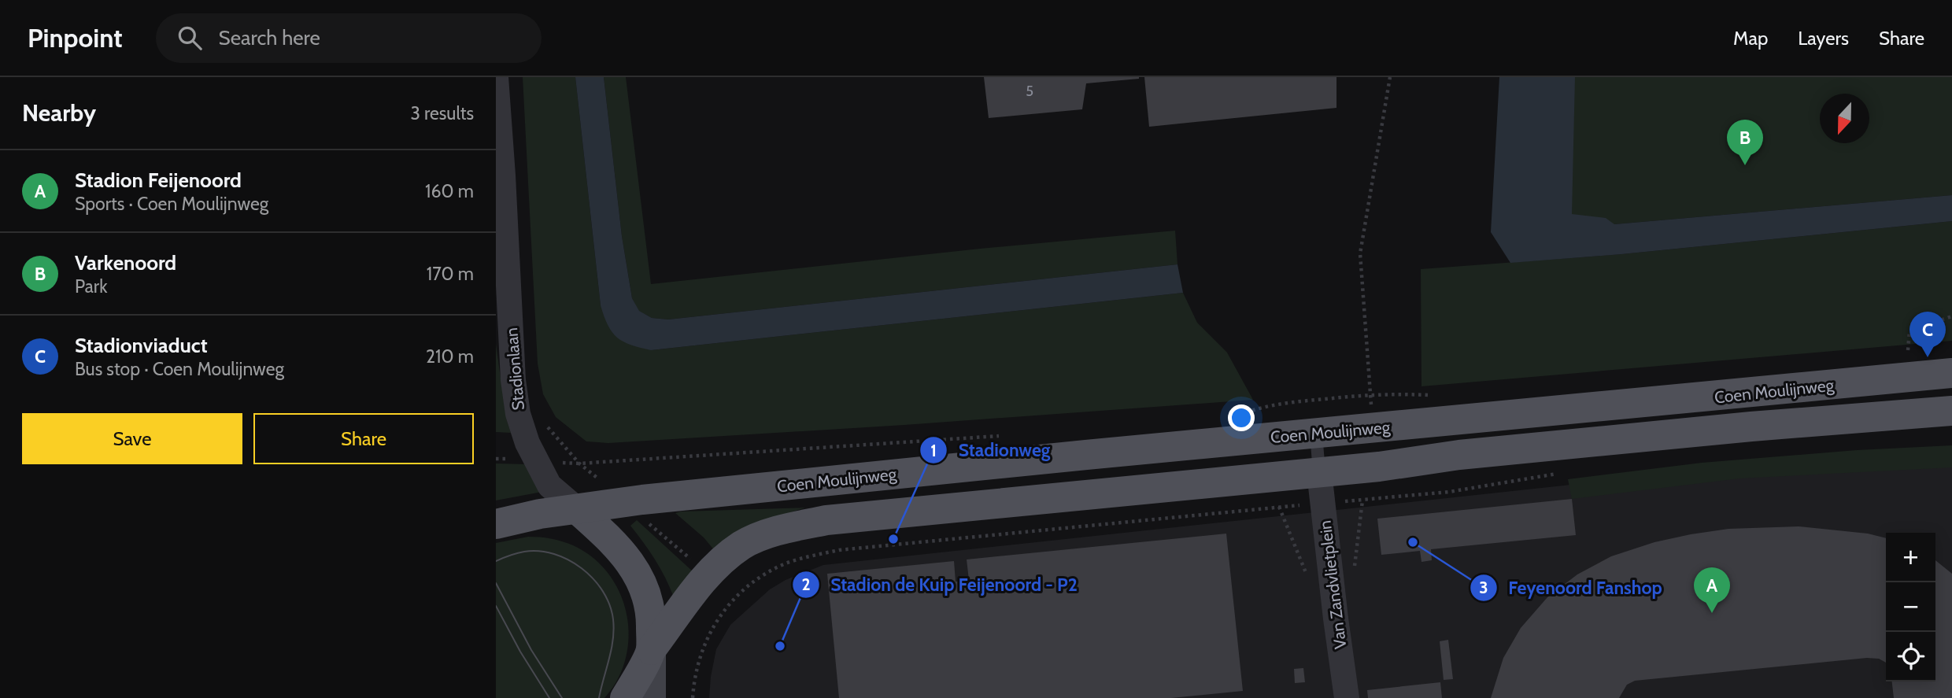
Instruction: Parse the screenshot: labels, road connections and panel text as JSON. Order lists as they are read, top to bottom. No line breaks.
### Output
{"streets":{"main road":["Coen Moulijnweg"],"street":["Stadionlaan","Van Zandvlietplein"]},"crossings":[["Stadionlaan","Coen Moulijnweg"],["Coen Moulijnweg","Van Zandvlietplein"]],"places":["Stadionweg","Feyenoord Fanshop","Stadion de Kuip Feijenoord - P2"],"house_numbers":["5"],"north":"bottom","page":{"header":"Pinpoint","search":"Search here","nav":["Map","Layers","Share"],"heading":["Nearby","3 results"],"pins":["B","C","A"],"list":[{"mark":"A","name":"Stadion Feijenoord","note":"Sports · Coen Moulijnweg","value":"160 m"},{"mark":"B","name":"Varkenoord","note":"Park","value":"170 m"},{"mark":"C","name":"Stadionviaduct","note":"Bus stop · Coen Moulijnweg","value":"210 m"}],"buttons":["Save","Share"],"map_buttons":["+","−"]}}
